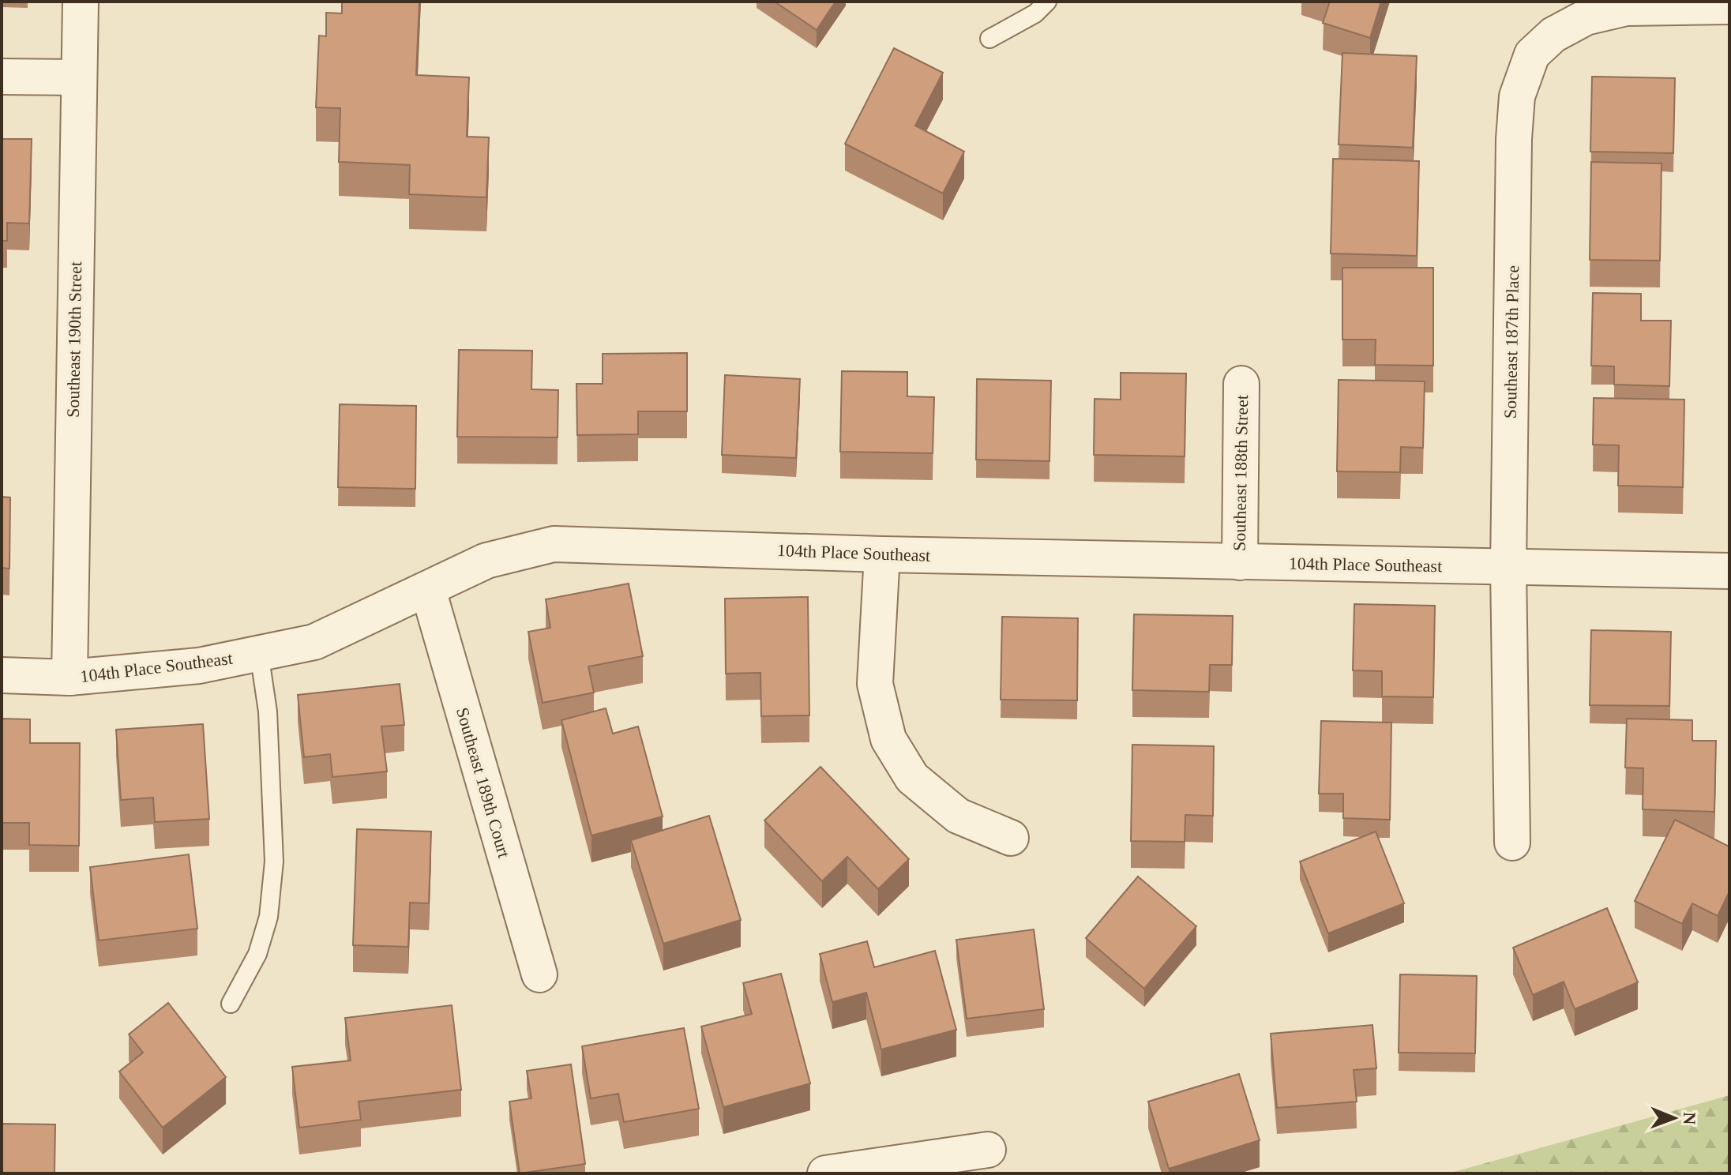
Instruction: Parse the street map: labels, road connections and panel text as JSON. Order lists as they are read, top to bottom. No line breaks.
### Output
{"streets":{"street":["Southeast 190th Street","Southeast 187th Place","Southeast 188th Street","104th Place Southeast","Southeast 189th Court"]},"crossings":[["Southeast 190th Street","104th Place Southeast"],["Southeast 187th Place","104th Place Southeast"],["Southeast 188th Street","104th Place Southeast"],["104th Place Southeast","Southeast 189th Court"]],"north":"right"}
